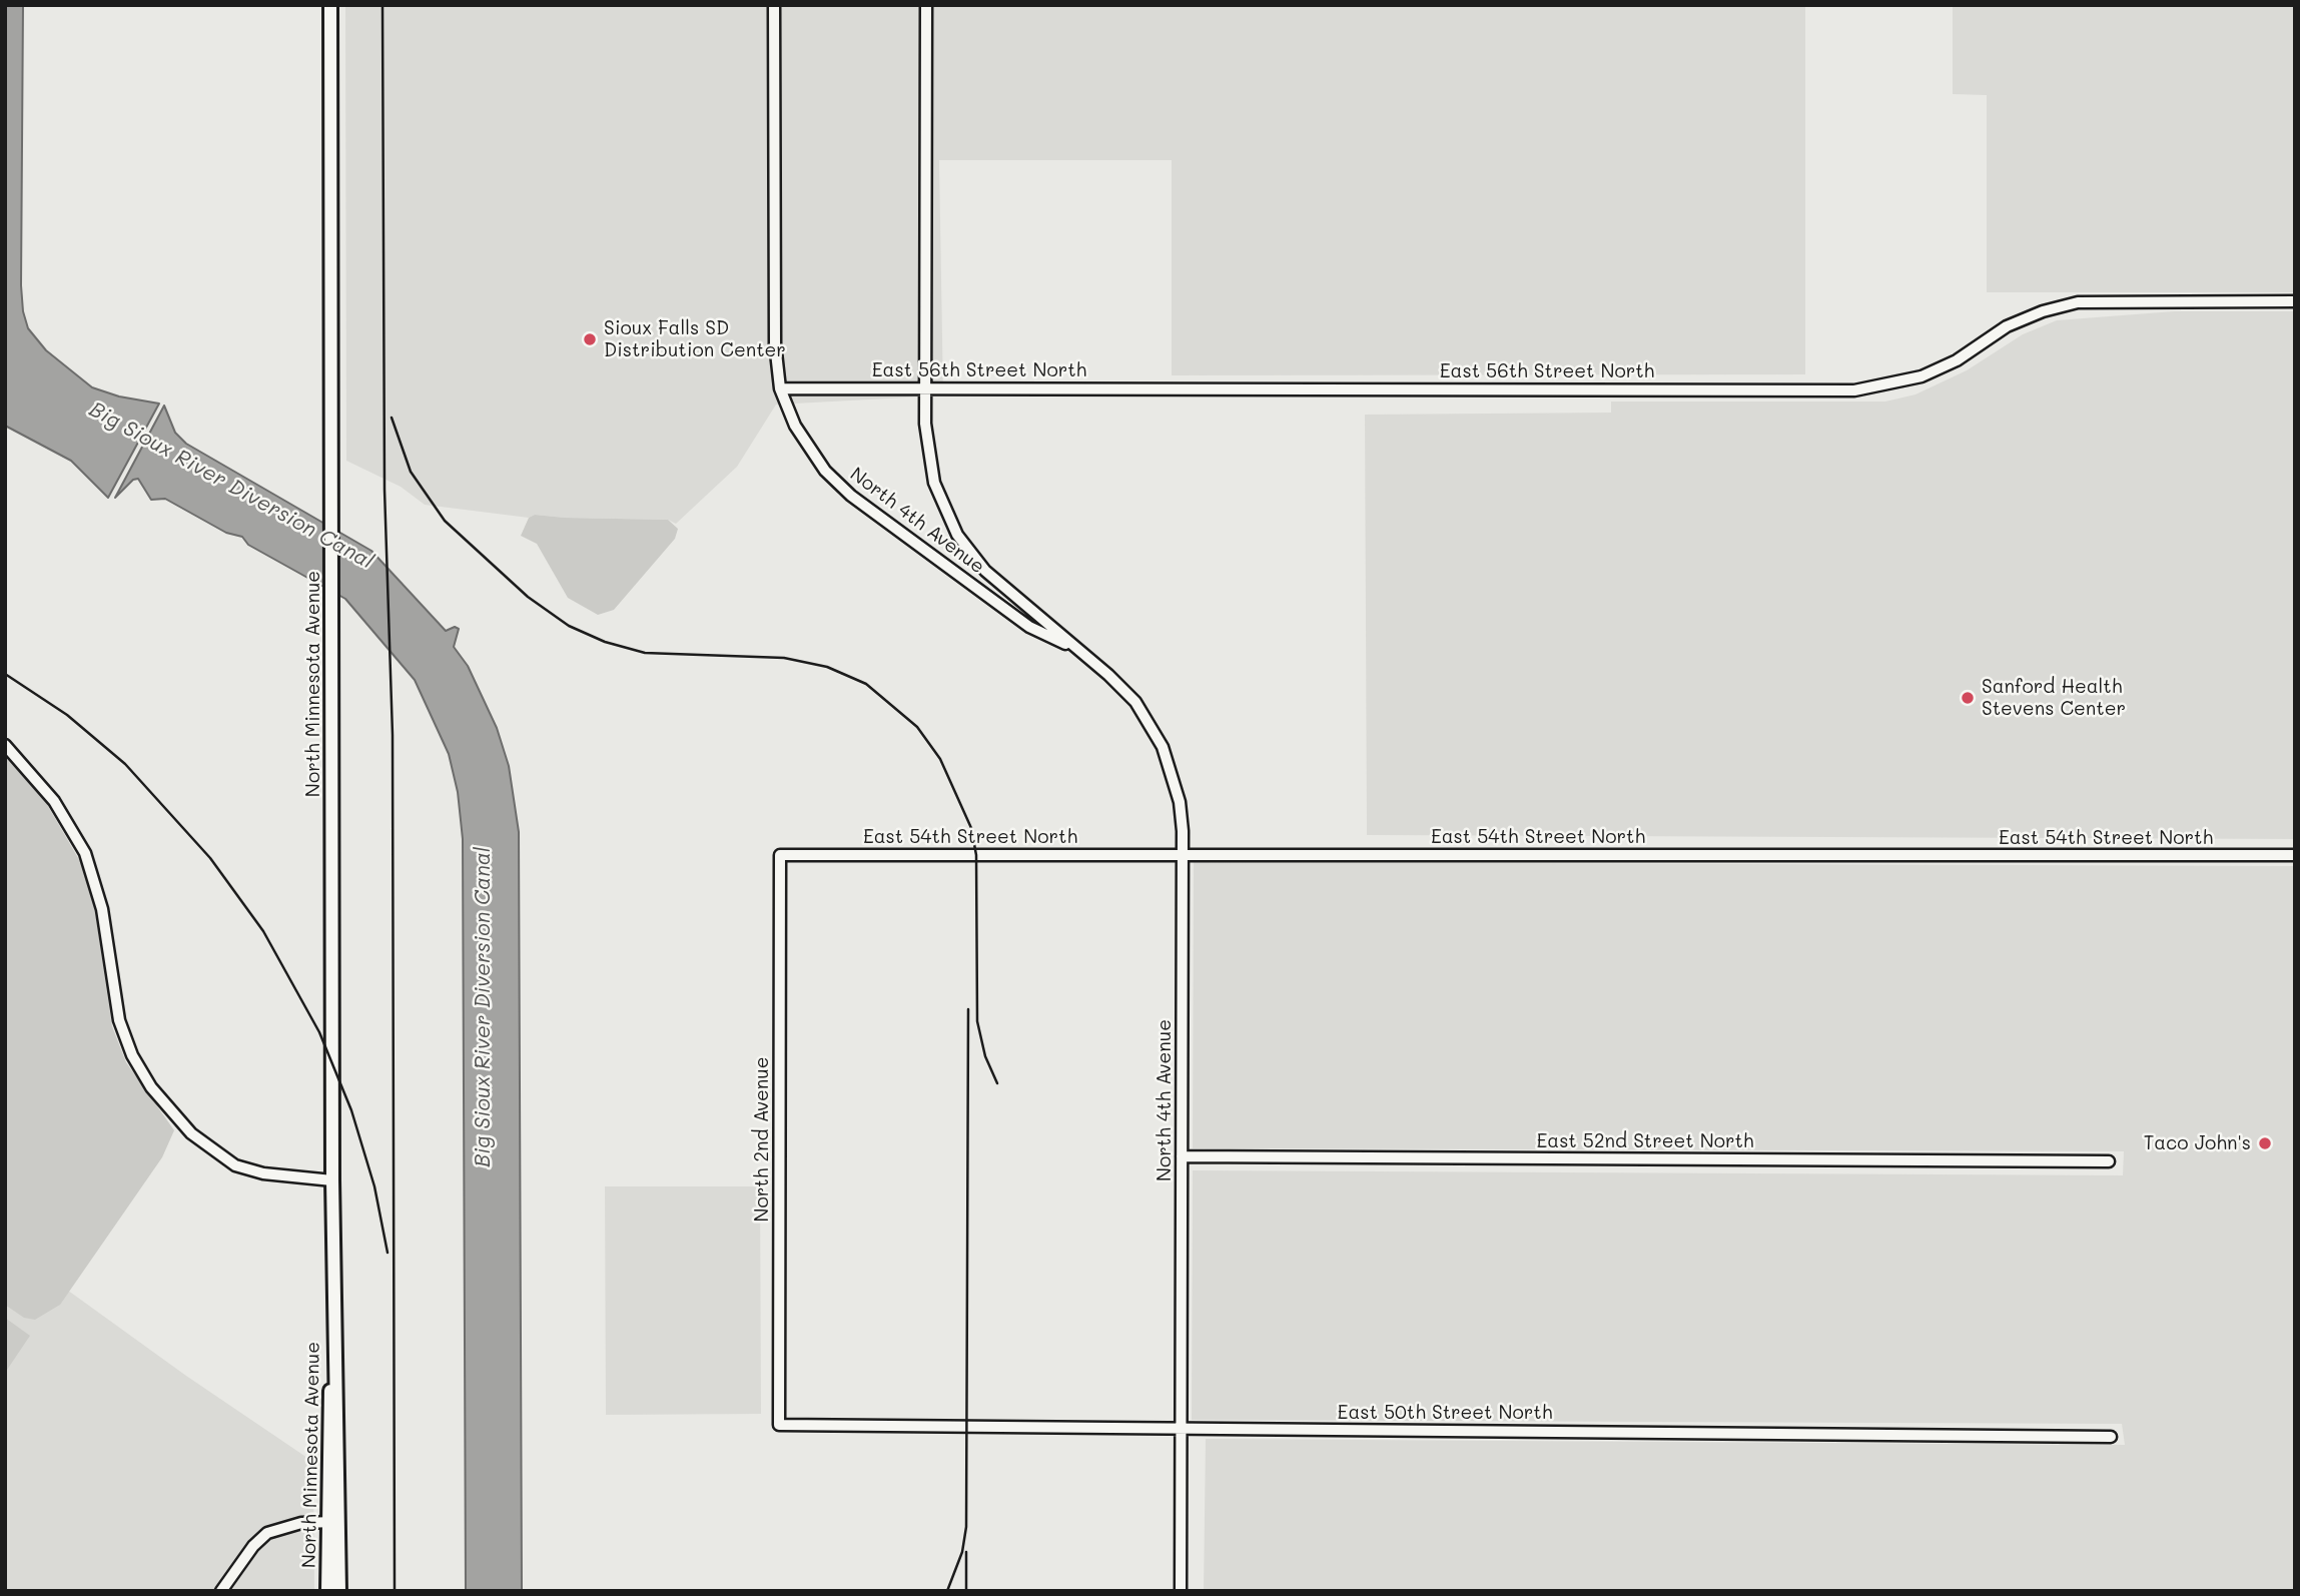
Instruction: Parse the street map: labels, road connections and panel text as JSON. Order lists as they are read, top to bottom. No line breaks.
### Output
{"streets":{"main road":["North Minnesota Avenue"],"street":["East 56th Street North","North 4th Avenue","East 54th Street North","North 2nd Avenue","East 52nd Street North","East 50th Street North"]},"crossings":[["East 56th Street North","North 4th Avenue"],["North 4th Avenue","East 54th Street North"],["North 4th Avenue","East 52nd Street North"],["North 4th Avenue","East 50th Street North"],["East 54th Street North","North 2nd Avenue"],["North 2nd Avenue","East 50th Street North"]],"water":["Big Sioux River Diversion Canal"],"places":["Sioux Falls SD Distribution Center","Sanford Health Stevens Center","Taco John's"]}
